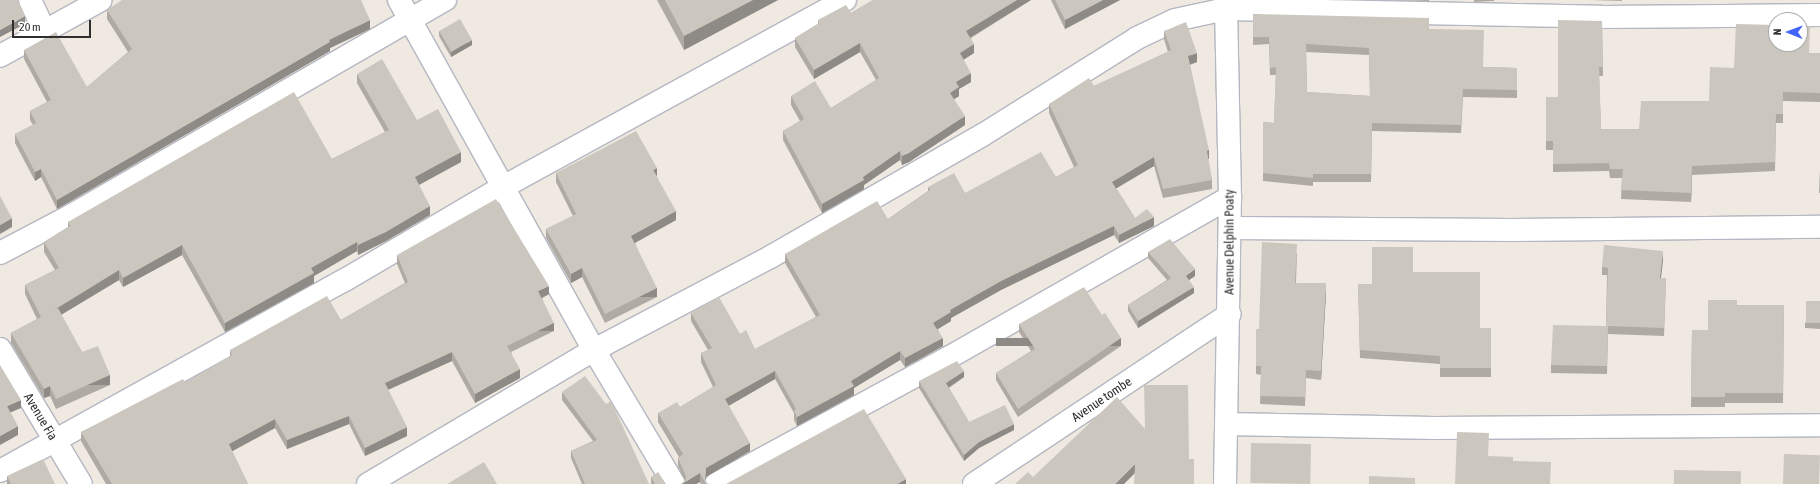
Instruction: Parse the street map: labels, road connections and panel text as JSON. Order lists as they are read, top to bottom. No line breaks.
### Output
{"streets":{"street":["Avenue Delphin Poaty","Avenue tombe","Avenue Fia"]},"crossings":[["Avenue Delphin Poaty","Avenue tombe"]],"scale_bar":"20 m","north":"left"}
